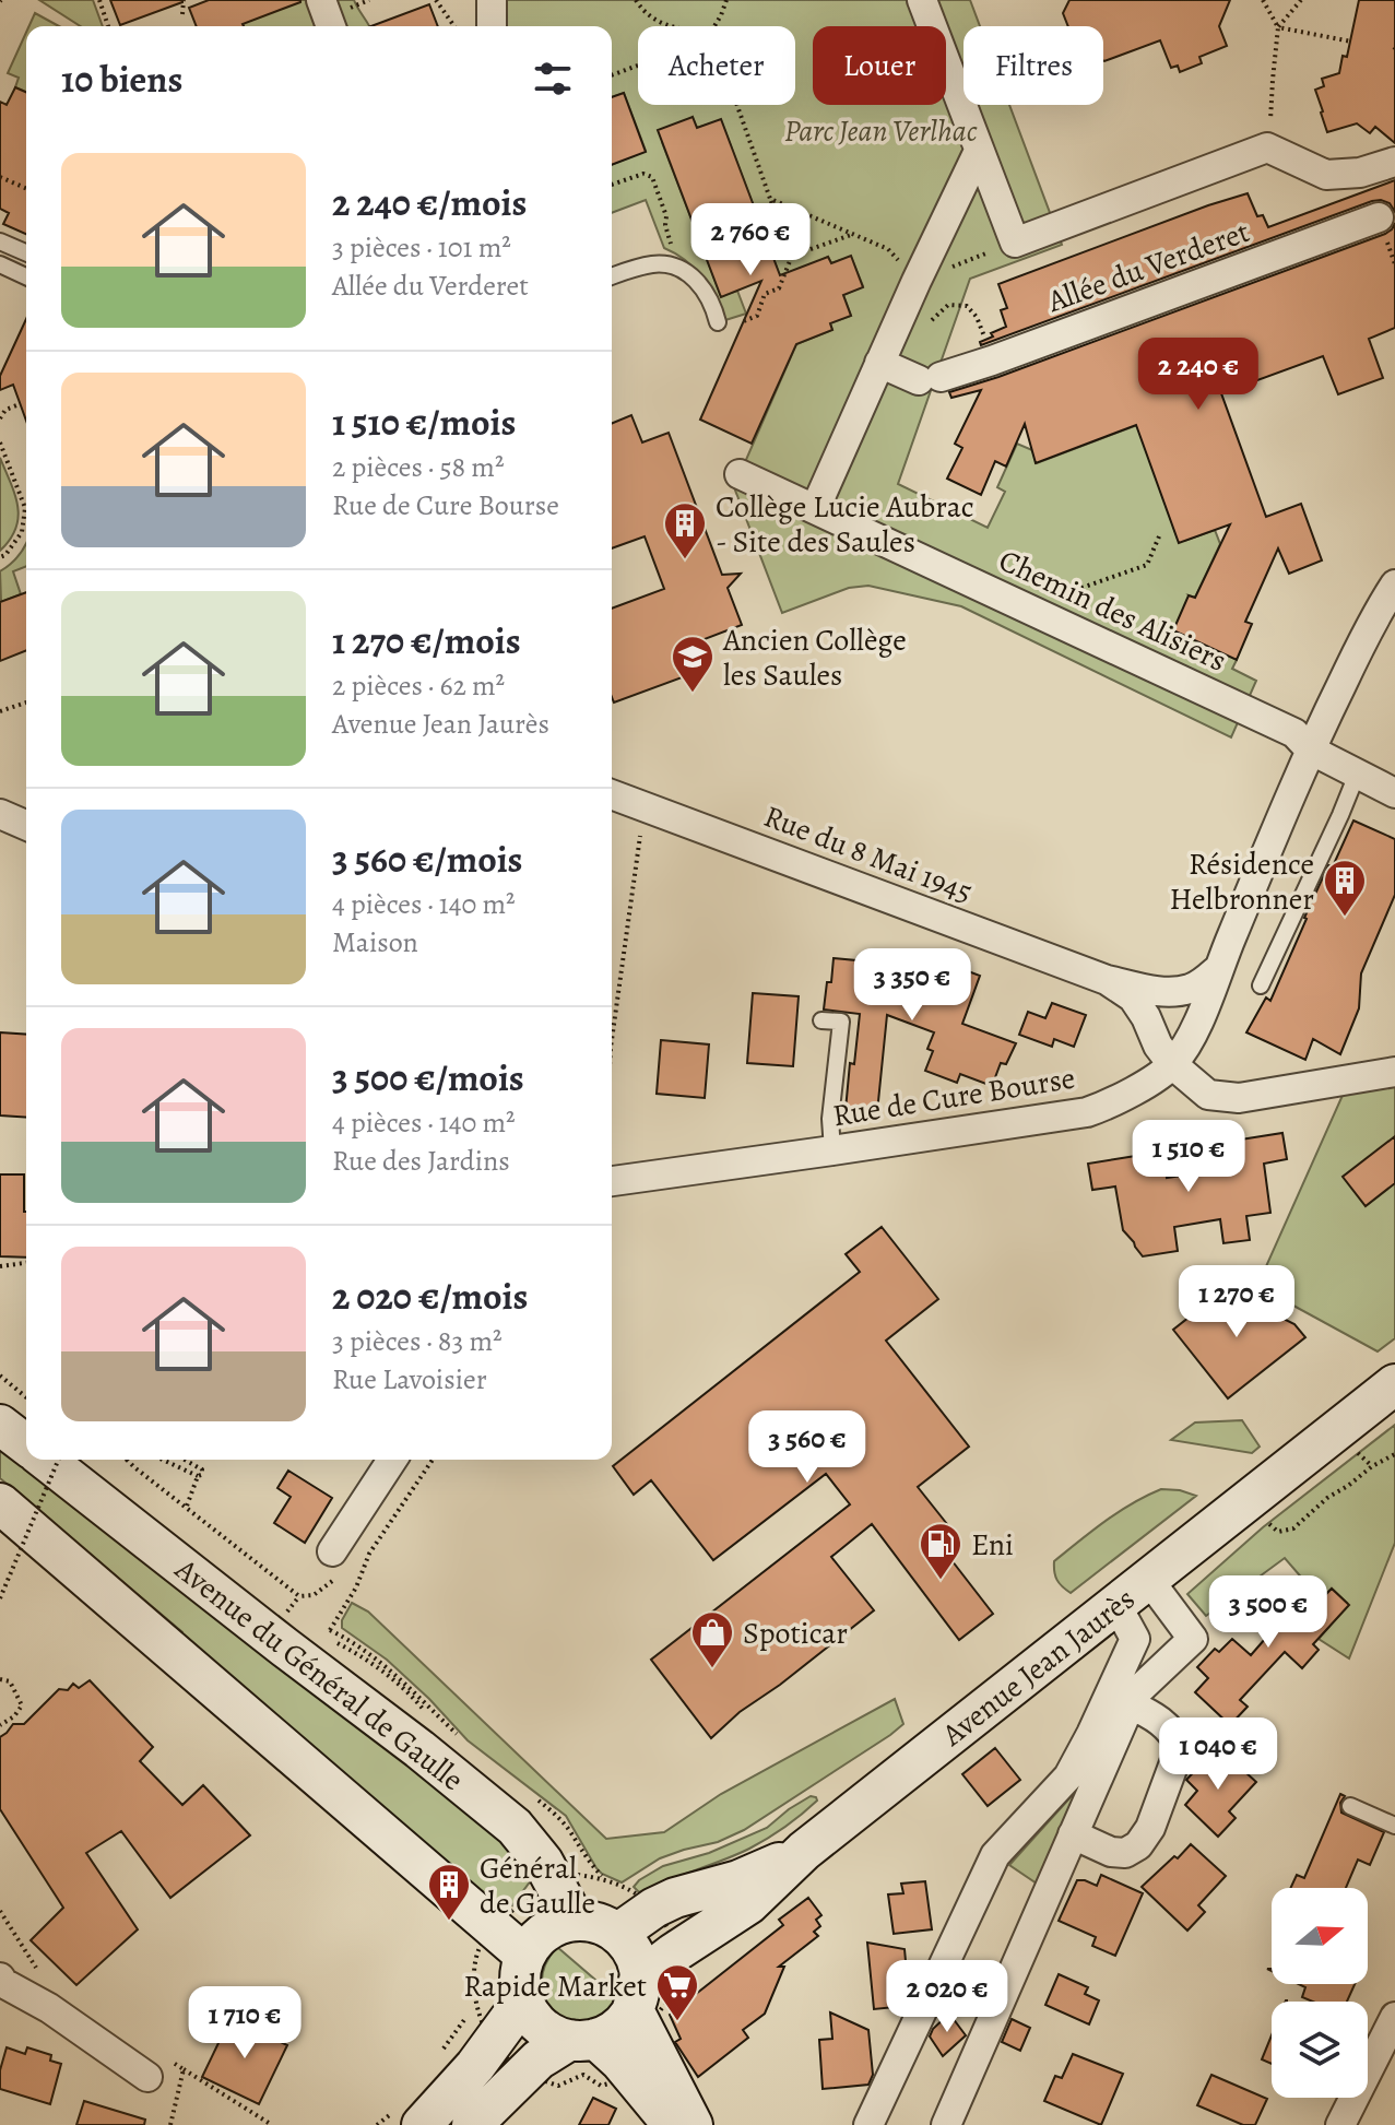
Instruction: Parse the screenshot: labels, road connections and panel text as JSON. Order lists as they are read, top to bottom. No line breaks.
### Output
{"streets":{"main road":["Avenue Jean Jaurès","Avenue du Général de Gaulle"],"street":["Allée du Verderet","Chemin des Alisiers","Rue du 8 Mai 1945","Rue de Cure Bourse"]},"crossings":[["Rue du 8 Mai 1945","Rue de Cure Bourse"],["Avenue Jean Jaurès","Avenue du Général de Gaulle"]],"parks":["Parc Jean Verlhac"],"places":{"building":["Collège Lucie Aubrac - Site des Saules","Résidence Helbronner","Général de Gaulle"],"school or university":["Ancien Collège les Saules"],"fuel station":["Eni"],"shop":["Spoticar"],"supermarket":["Rapide Market"]},"north":"right","page":{"chip":["Acheter","Louer","Filtres"],"heading":"10 biens","list":[{"name":"2 240 €/mois","note":"3 pièces · 101 m² · Allée du Verderet"},{"name":"1 510 €/mois","note":"2 pièces · 58 m² · Rue de Cure Bourse"},{"name":"1 270 €/mois","note":"2 pièces · 62 m² · Avenue Jean Jaurès"},{"name":"3 560 €/mois","note":"4 pièces · 140 m² · Maison"},{"name":"3 500 €/mois","note":"4 pièces · 140 m² · Rue des Jardins"},{"name":"2 020 €/mois","note":"3 pièces · 83 m² · Rue Lavoisier"}],"price":["2 760 €","2 240 €","3 350 €","1 510 €","1 270 €","3 560 €","3 500 €","1 040 €","2 020 €","1 710 €"]}}
